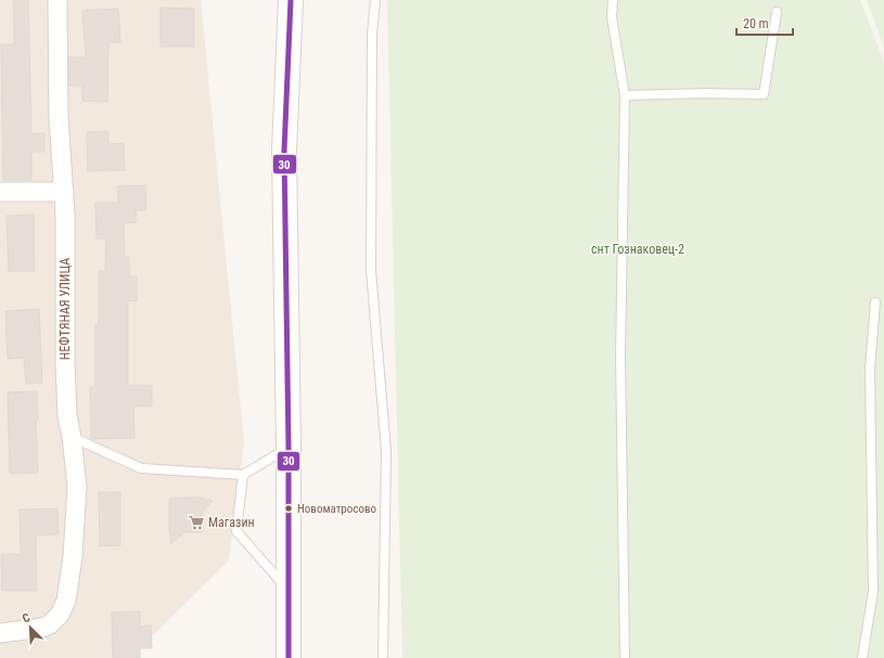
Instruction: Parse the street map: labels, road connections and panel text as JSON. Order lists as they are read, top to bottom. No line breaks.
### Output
{"streets":{"street":["НЕФТЯНАЯ УЛИЦА"]},"parks":["снт Гознаковец-2"],"places":{"other":["Новоматросово"],"supermarket":["Магазин"]},"lines":["transit line 30"],"scale_bar":"20 m","north":"top left"}
